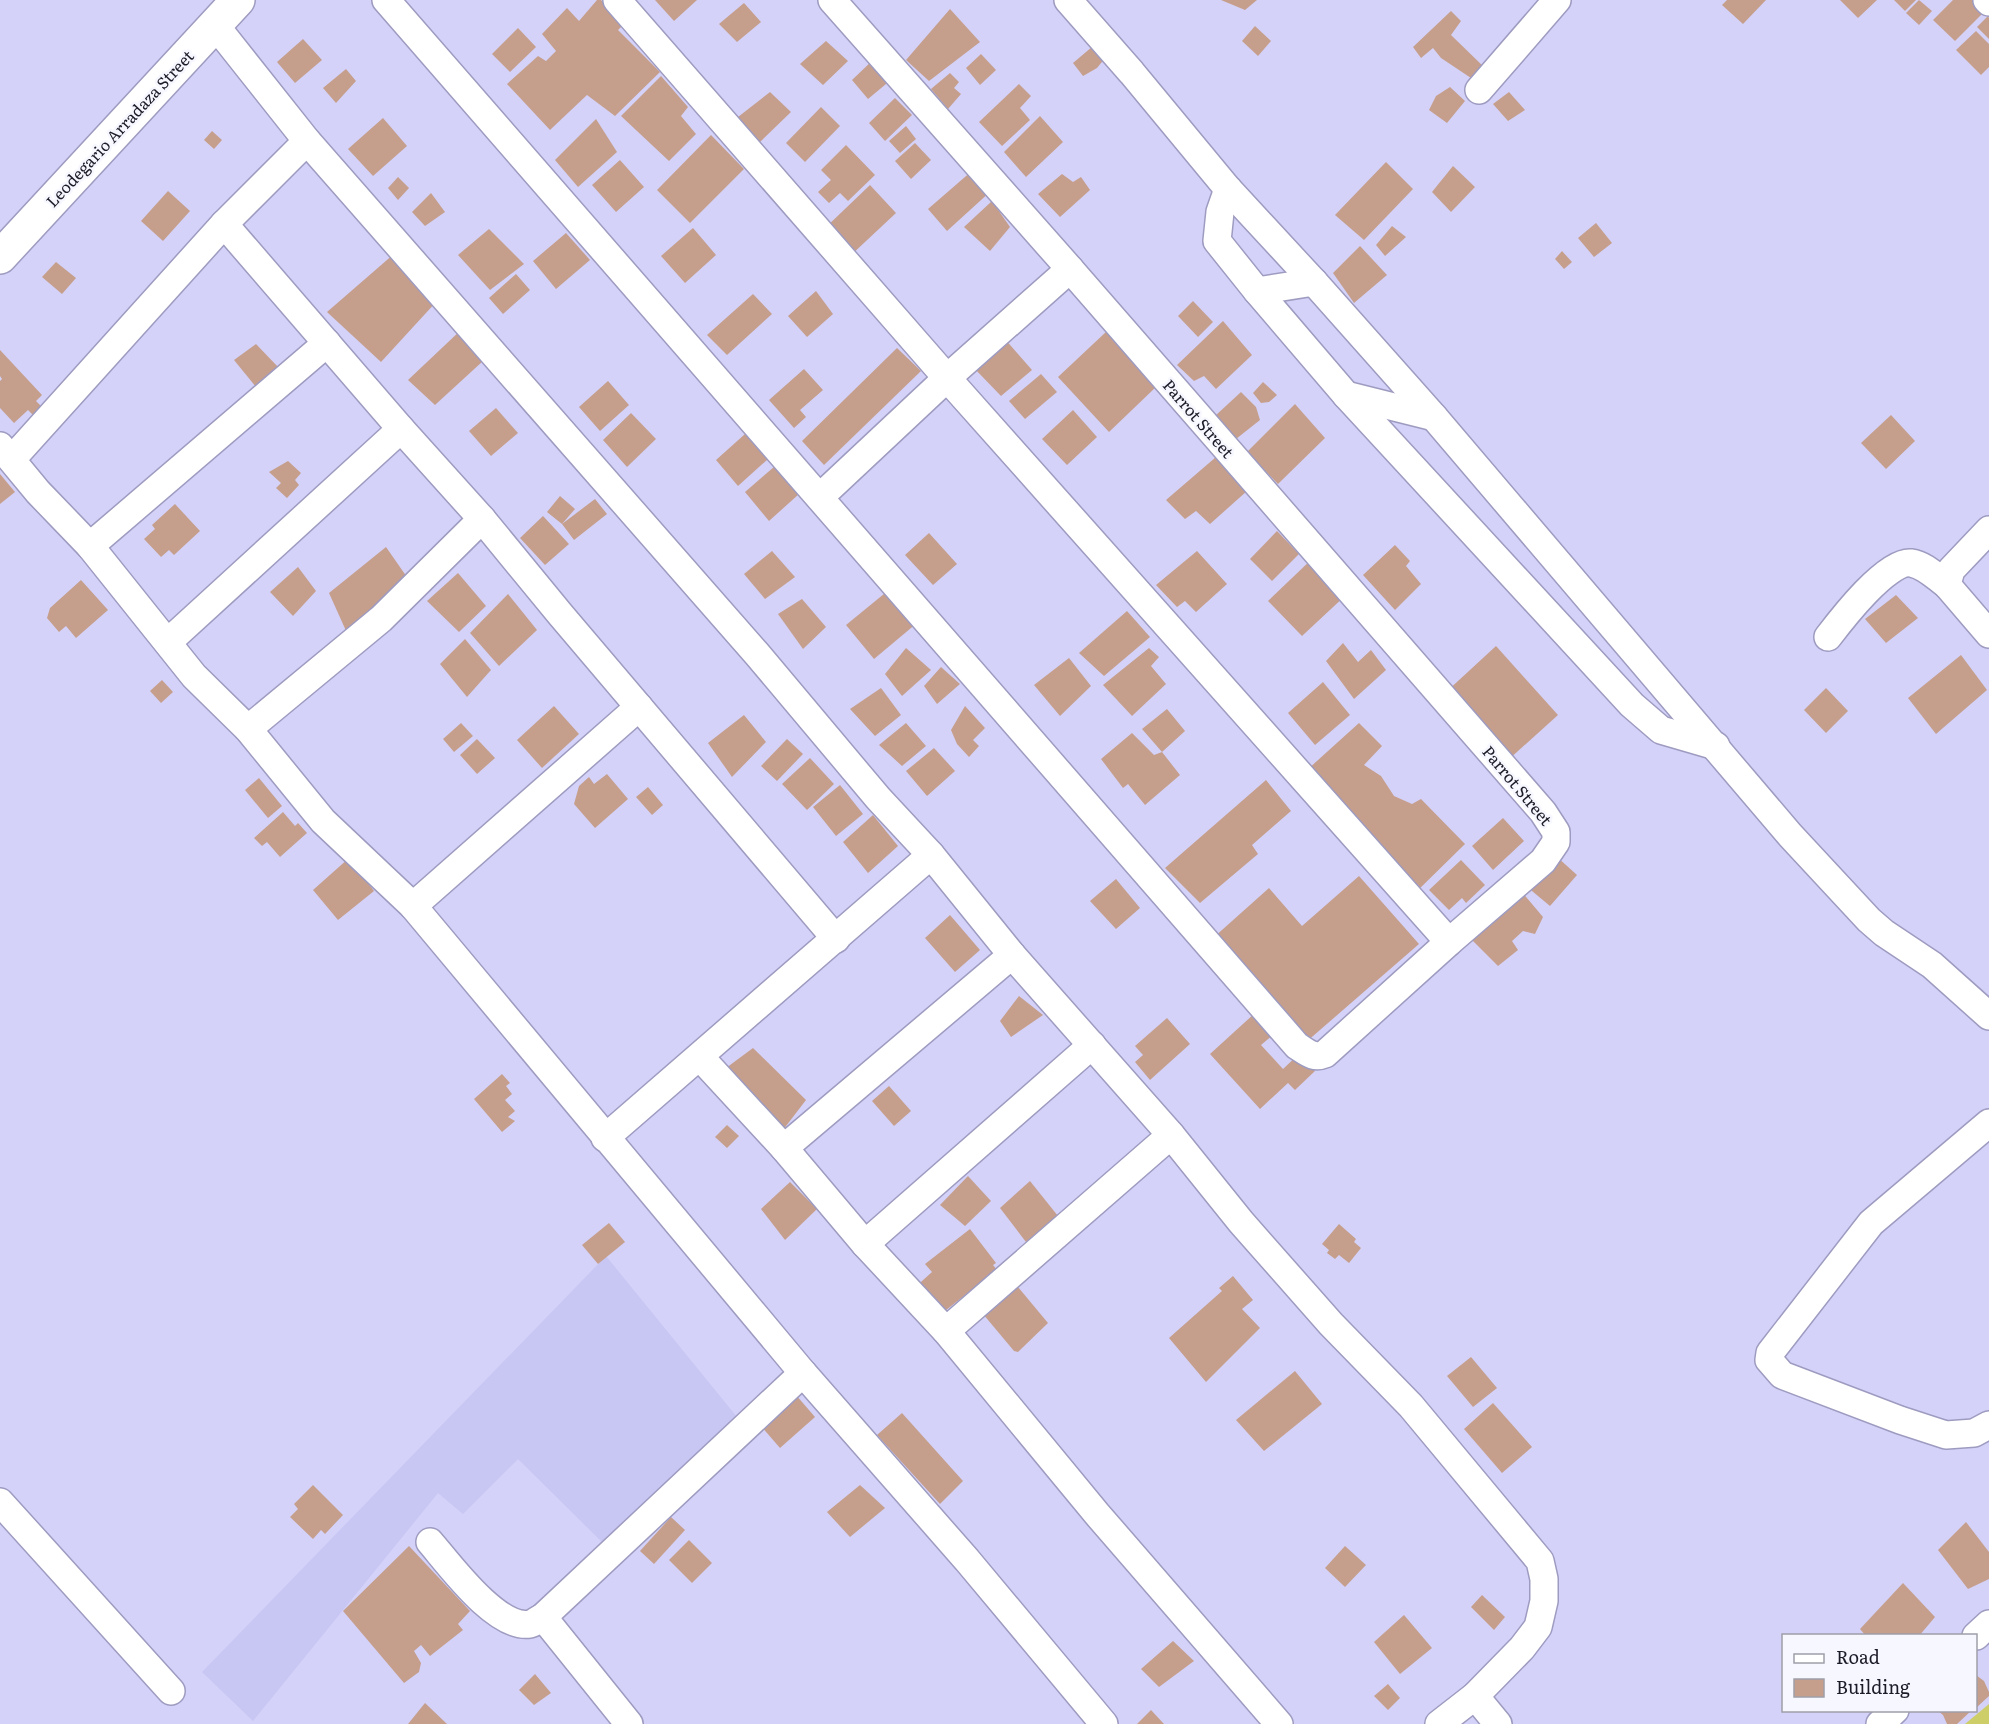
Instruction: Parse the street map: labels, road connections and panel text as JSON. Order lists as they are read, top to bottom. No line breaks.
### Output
{"streets":{"street":["Leodegario Arradaza Street","Parrot Street"]},"legend":["Road","Building"]}
